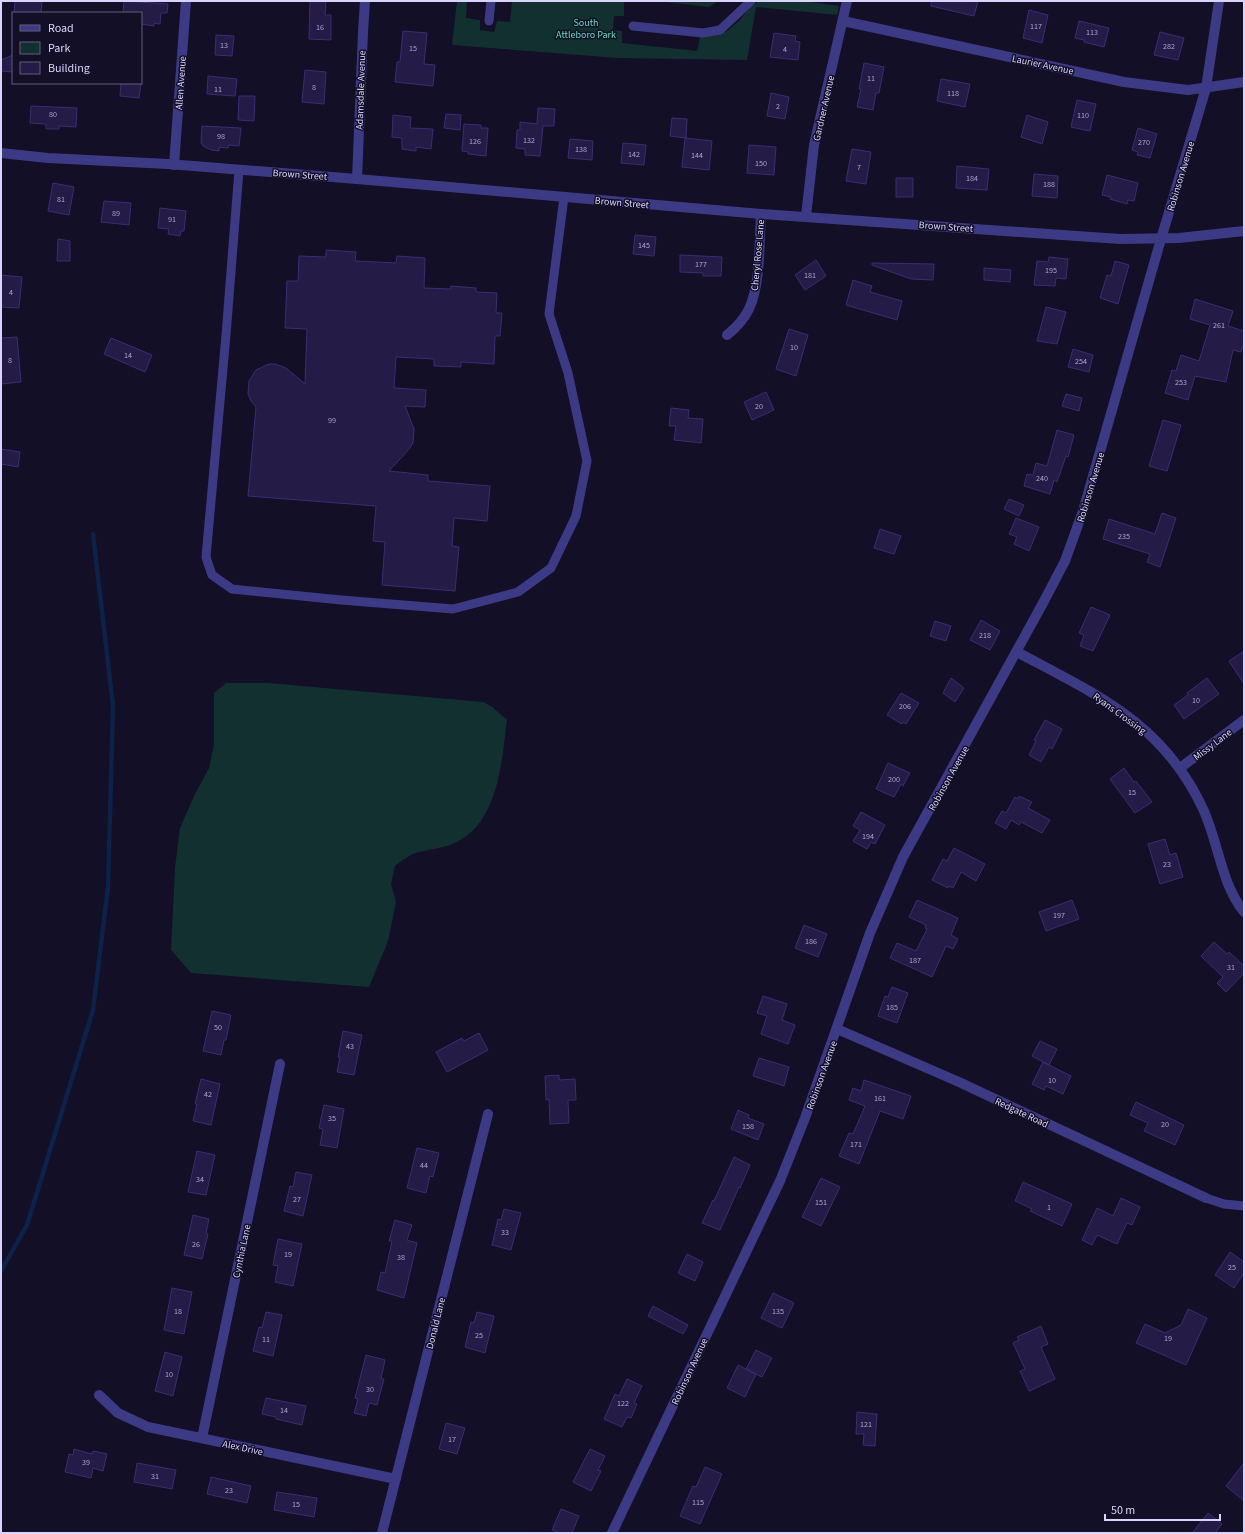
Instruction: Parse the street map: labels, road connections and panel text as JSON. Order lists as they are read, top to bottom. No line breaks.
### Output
{"streets":{"street":["Laurier Avenue","Allen Avenue","Adamsdale Avenue","Gardner Avenue","Brown Street","Robinson Avenue","Cheryl Rose Lane","Ryans Crossing","Missy Lane","Redgate Road","Cynthia Lane","Donald Lane","Alex Drive"]},"crossings":[["Laurier Avenue","Gardner Avenue"],["Laurier Avenue","Robinson Avenue"],["Allen Avenue","Brown Street"],["Adamsdale Avenue","Brown Street"],["Gardner Avenue","Brown Street"],["Brown Street","Robinson Avenue"],["Brown Street","Cheryl Rose Lane"],["Robinson Avenue","Ryans Crossing"],["Robinson Avenue","Redgate Road"],["Ryans Crossing","Missy Lane"],["Cynthia Lane","Alex Drive"],["Donald Lane","Alex Drive"]],"parks":["South Attleboro Park"],"house_numbers":["117","16","113","13","282","15","4","11","8","11","118","2","80","110","98","132","126","270","138","142","144","150","7","184","188","81","89","91","145","177","195","181","4","261","10","14","8","254","253","20","99","240","235","218","10","206","200","15","194","23","197","186","187","31","185","50","43","10","42","161","35","20","158","171","44","34","27","151","1","33","26","19","38","25","18","135","25","19","11","10","30","122","14","121","17","39","31","23","115","15"],"legend":["Road","Park","Building"],"scale_bar":"50 m"}
